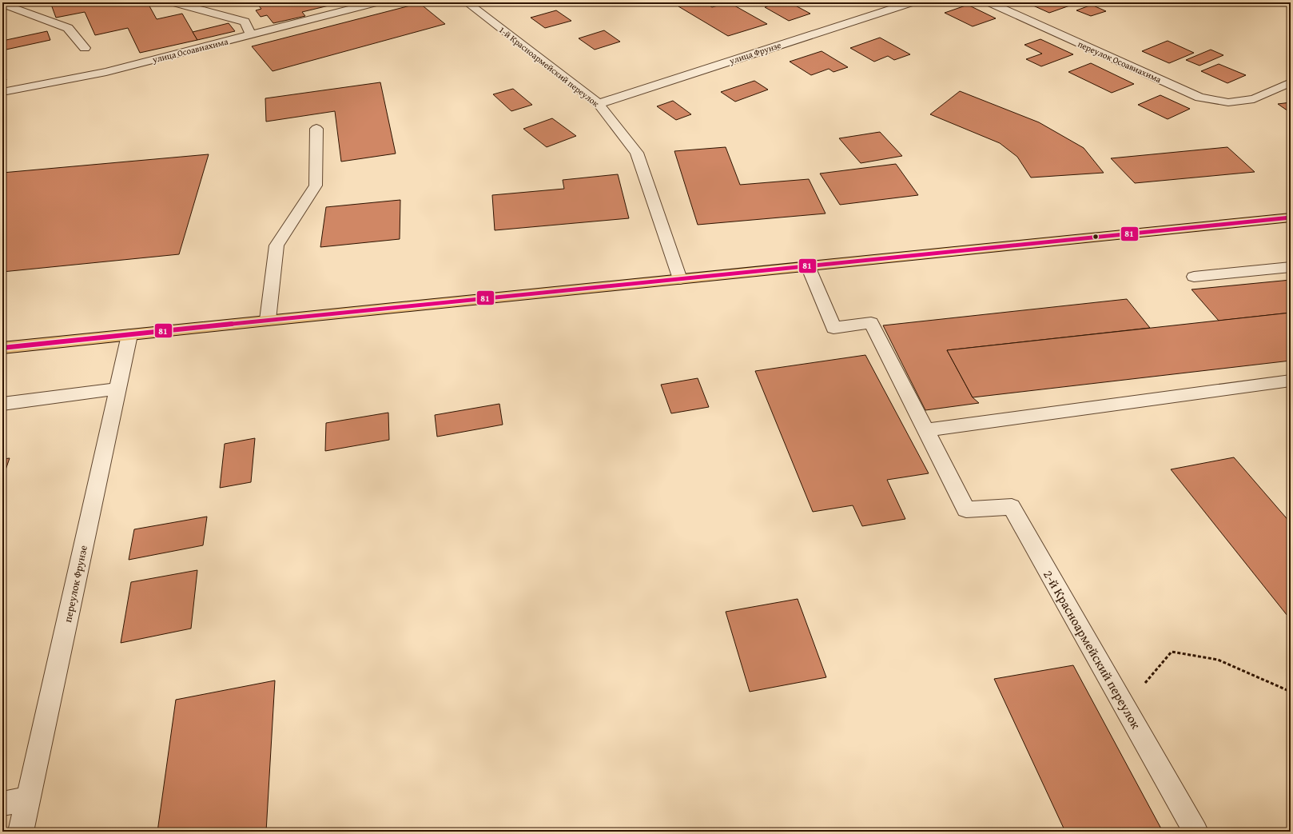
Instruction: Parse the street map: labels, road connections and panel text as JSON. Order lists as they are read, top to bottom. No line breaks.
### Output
{"streets":{"street":["улица Осоавиахима","улица Фрунзе","переулок Осоавиахима","1-й Красноармейский переулок","переулок Фрунзе","2-й Красноармейский переулок"]},"crossings":[["улица Фрунзе","1-й Красноармейский переулок"]],"lines":["transit line 81"]}
